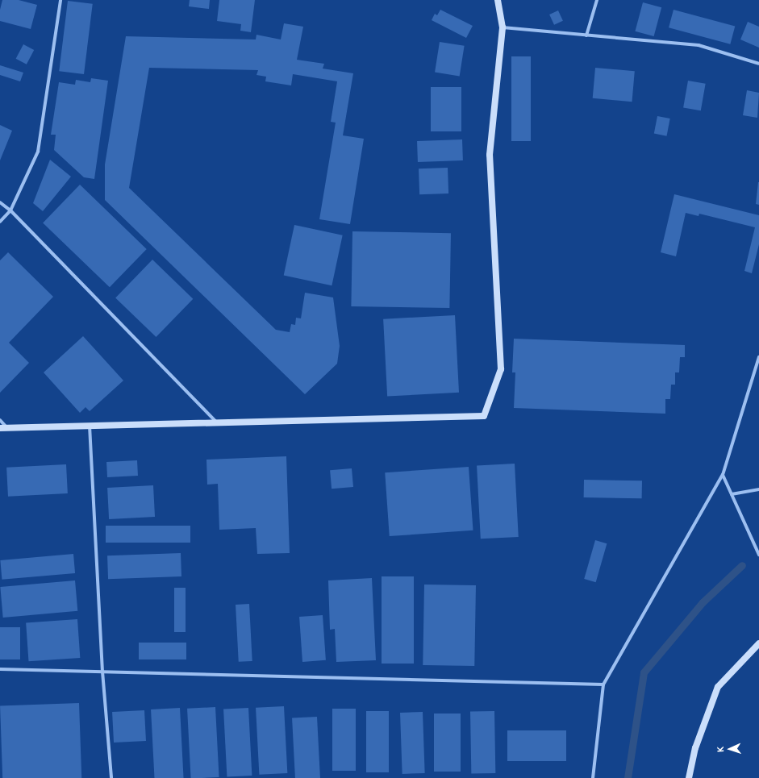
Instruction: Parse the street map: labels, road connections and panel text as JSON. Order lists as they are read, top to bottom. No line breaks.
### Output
{"north":"left"}
